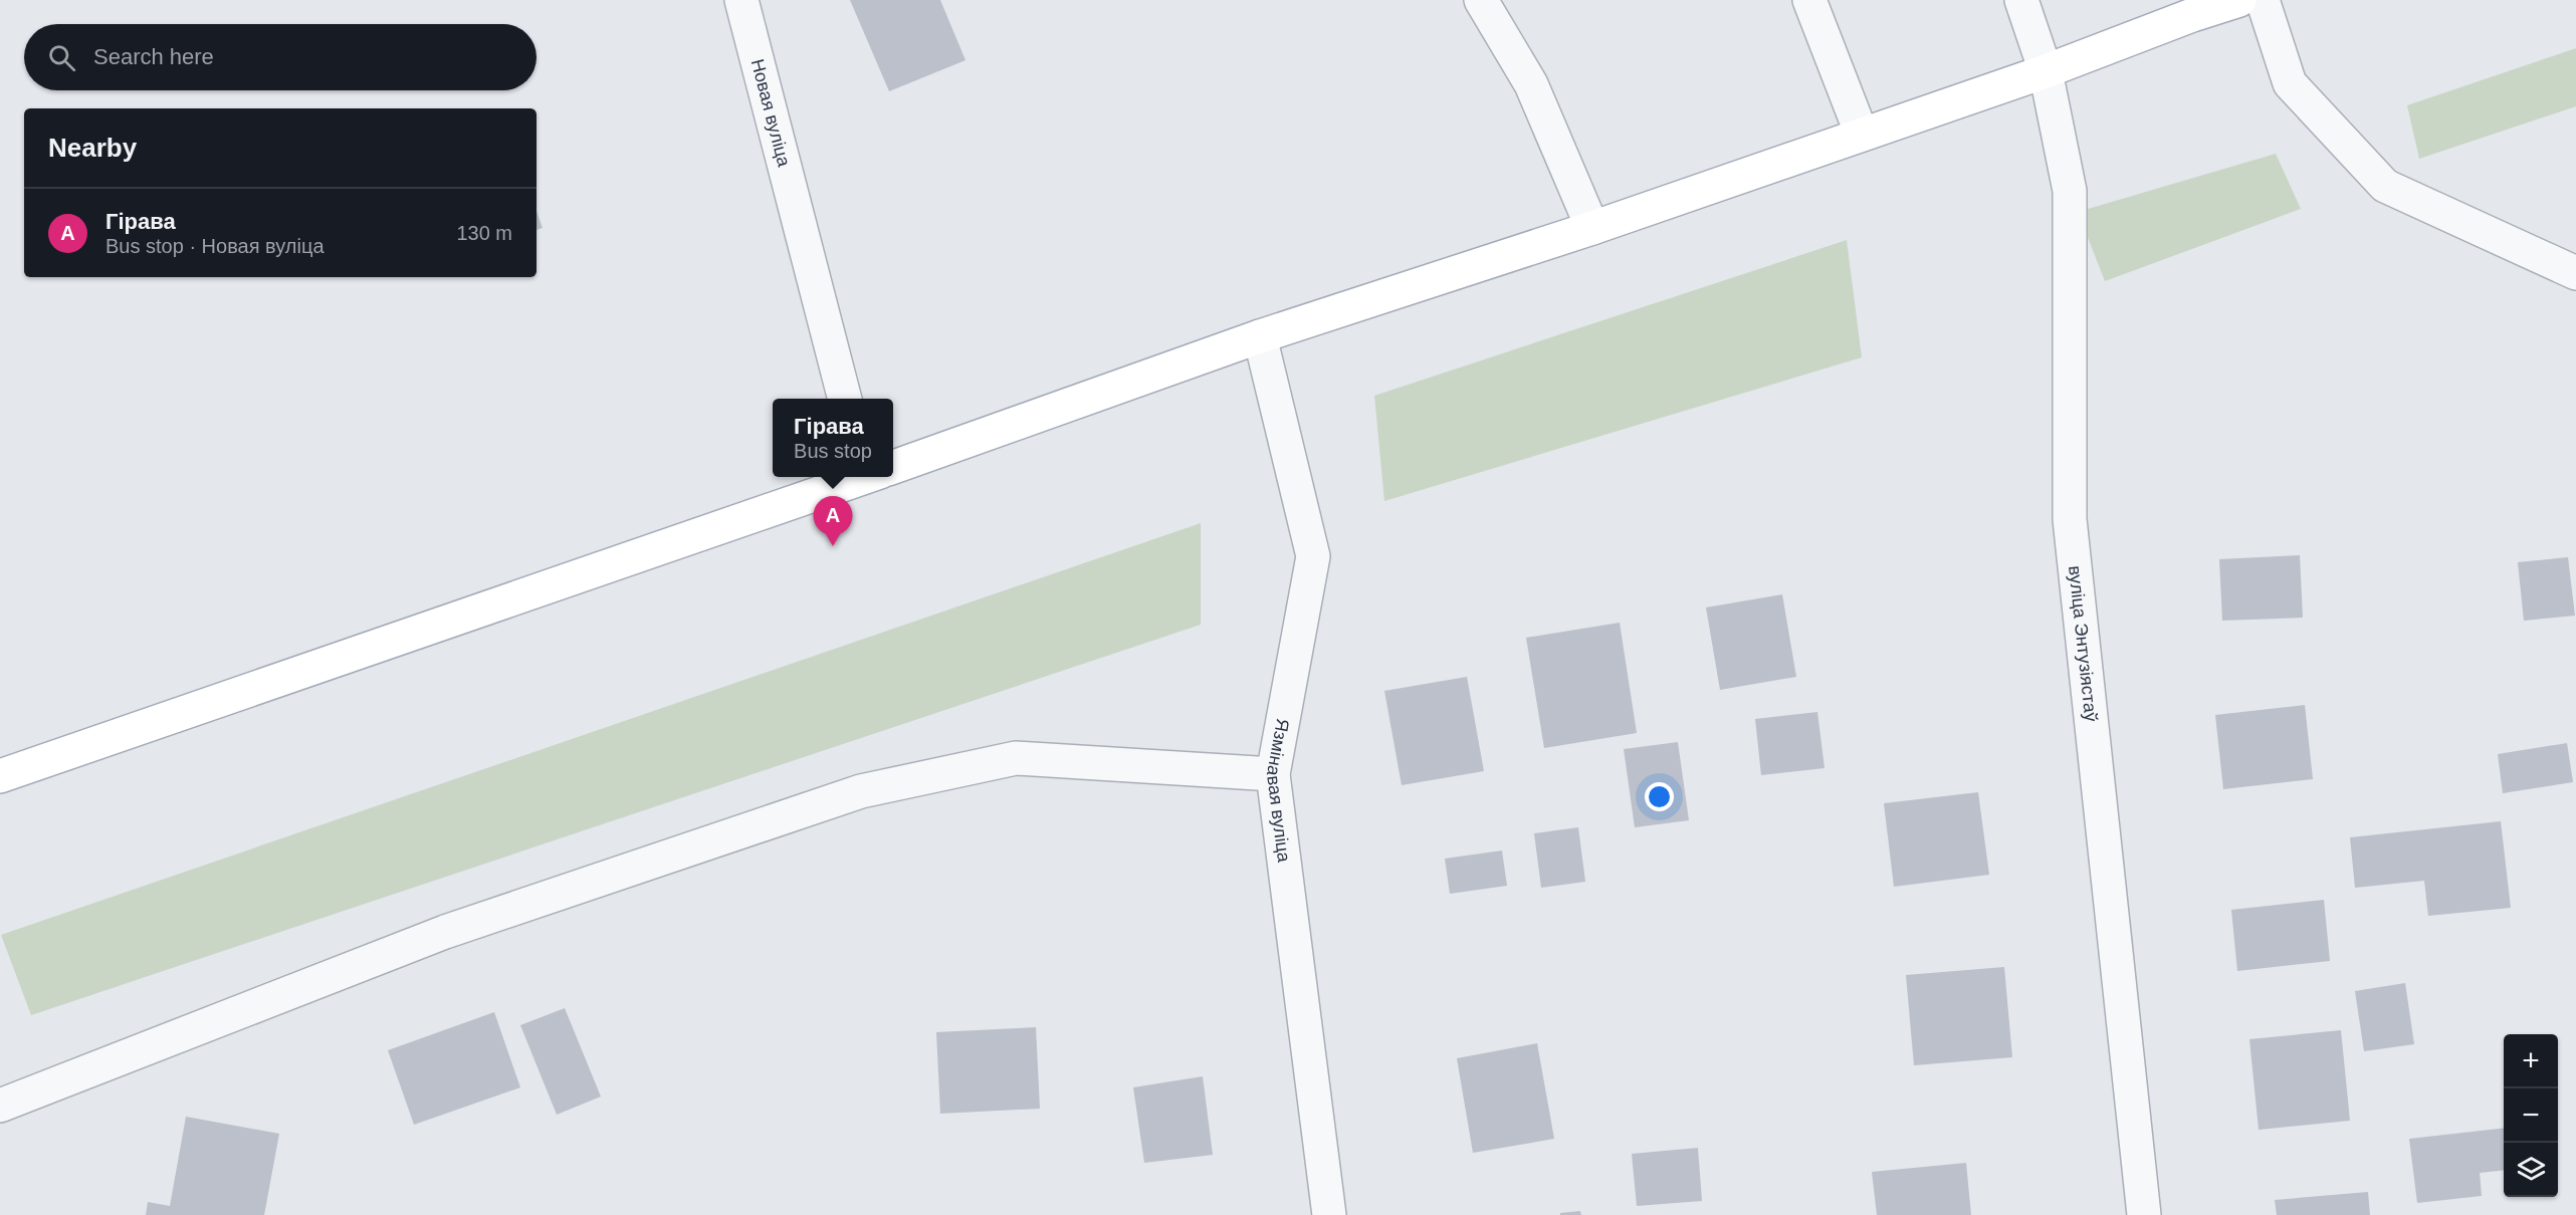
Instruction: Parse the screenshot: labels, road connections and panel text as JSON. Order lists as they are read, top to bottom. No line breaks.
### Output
{"streets":{"street":["Новая вуліца","вуліца Энтузіястаў","Язмінавая вуліца"]},"page":{"search":"Search here","heading":"Nearby","list":[{"mark":"A","name":"Гірава","note":"Bus stop · Новая вуліца","value":"130 m"}],"popup":["Гірава","Bus stop"],"pins":"A","map_buttons":["+","−"]}}
